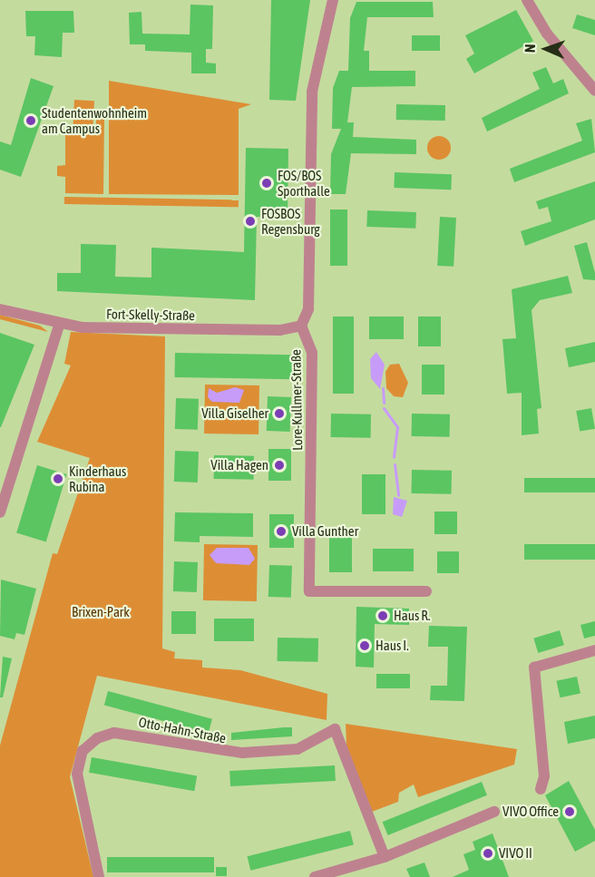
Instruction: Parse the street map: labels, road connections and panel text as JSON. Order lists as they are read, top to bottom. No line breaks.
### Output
{"streets":{"street":["Fort-Skelly-Straße","Lore-Kullmer-Straße","Otto-Hahn-Straße"]},"crossings":[["Fort-Skelly-Straße","Lore-Kullmer-Straße"]],"parks":["Brixen-Park"],"places":["Studentenwohnheim am Campus","FOS/BOS Sporthalle","FOSBOS Regensburg","Villa Giselher","Villa Hagen","Kinderhaus Rubina","Villa Gunther","Haus R.","Haus I.","VIVO Office","VIVO II"],"north":"left"}
